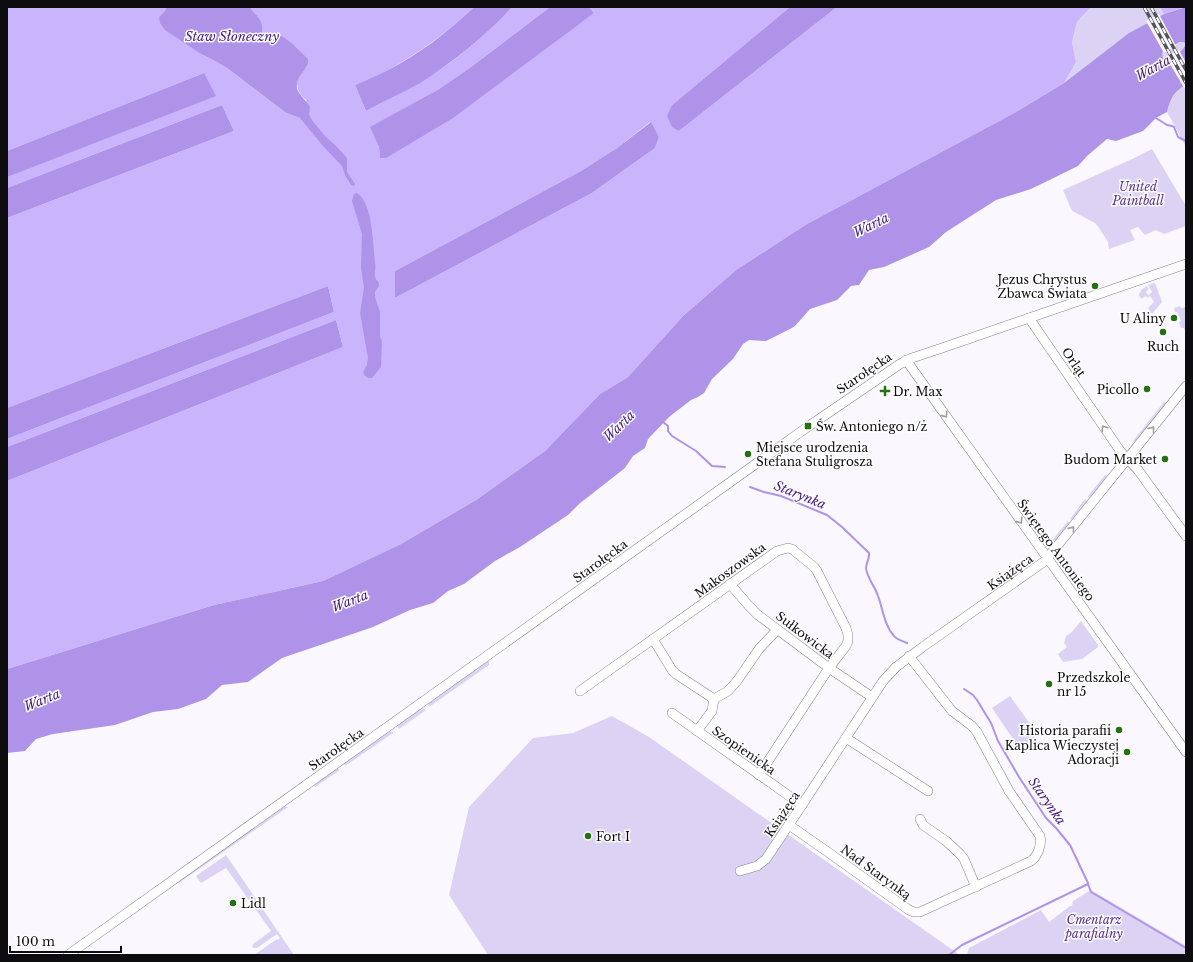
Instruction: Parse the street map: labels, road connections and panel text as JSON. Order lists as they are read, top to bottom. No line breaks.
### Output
{"streets":{"street":["Orląt","Starołęcka","Świętego Antoniego","Makoszowska","Książęca","Sułkowicka","Szopienicka","Nad Starynką"]},"crossings":[["Orląt","Starołęcka"],["Orląt","Książęca"],["Starołęcka","Świętego Antoniego"],["Świętego Antoniego","Książęca"],["Makoszowska","Sułkowicka"],["Makoszowska","Szopienicka"],["Książęca","Sułkowicka"],["Książęca","Szopienicka"],["Książęca","Nad Starynką"]],"one_way":["Orląt","Świętego Antoniego"],"water":["Staw Słoneczny","Warta","Starynka"],"parks":["United Paintball","Cmentarz parafialny"],"places":{"other":["Jezus Chrystus Zbawca Świata","U Aliny","Ruch","Picollo","Miejsce urodzenia Stefana Stuligrosza","Budom Market","Przedszkole nr 15","Historia parafii","Kaplica Wieczystej Adoracji","Fort I","Lidl"],"health":["Dr. Max"],"transit":["Św. Antoniego n/ż"]},"scale_bar":"100 m"}
